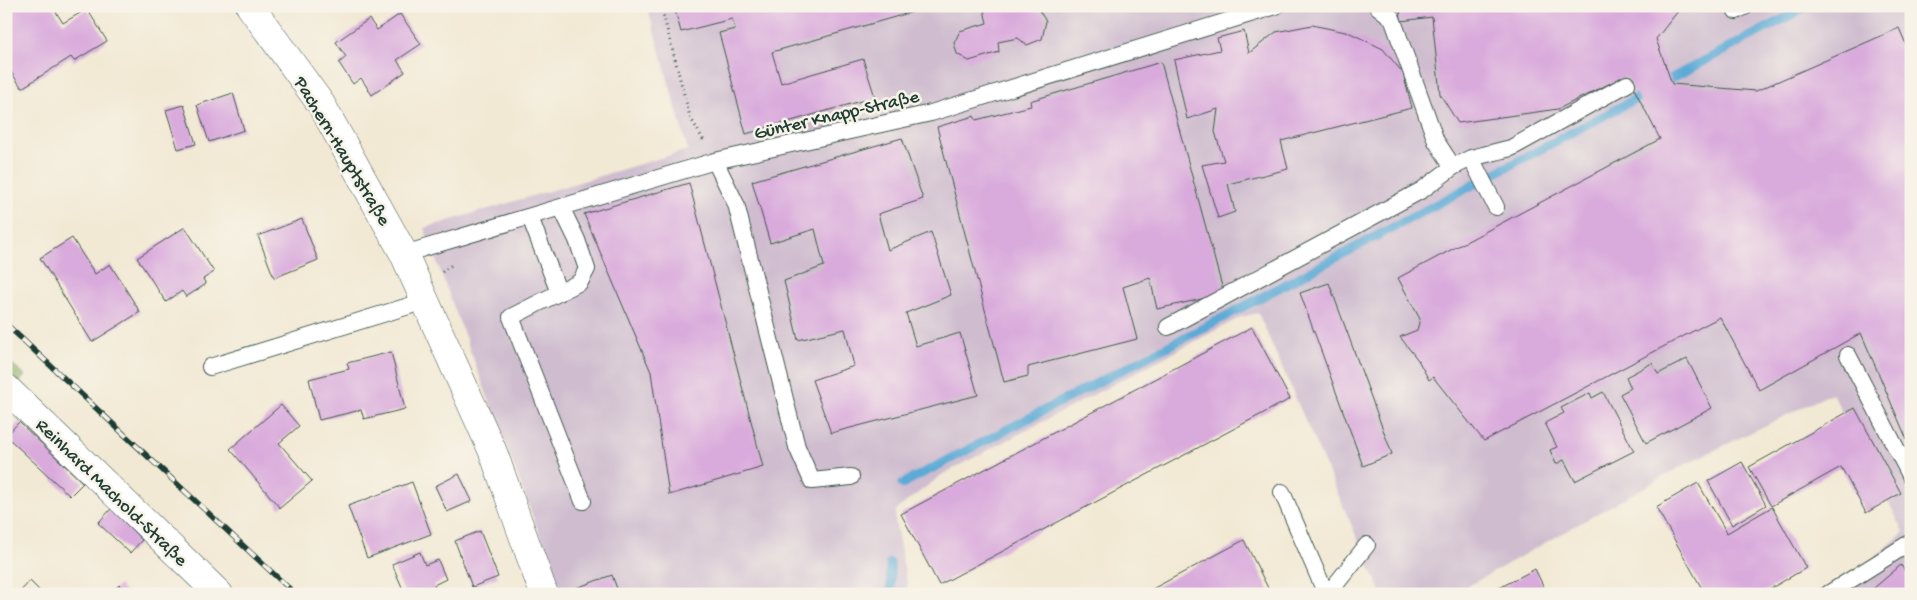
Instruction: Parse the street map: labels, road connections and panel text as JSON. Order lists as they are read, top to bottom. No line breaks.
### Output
{"streets":{"main road":["Pachern-Hauptstraße","Reinhard Machold-Straße"],"lane":["Günter Knapp-Straße"]},"crossings":[["Günter Knapp-Straße","Pachern-Hauptstraße"]]}
